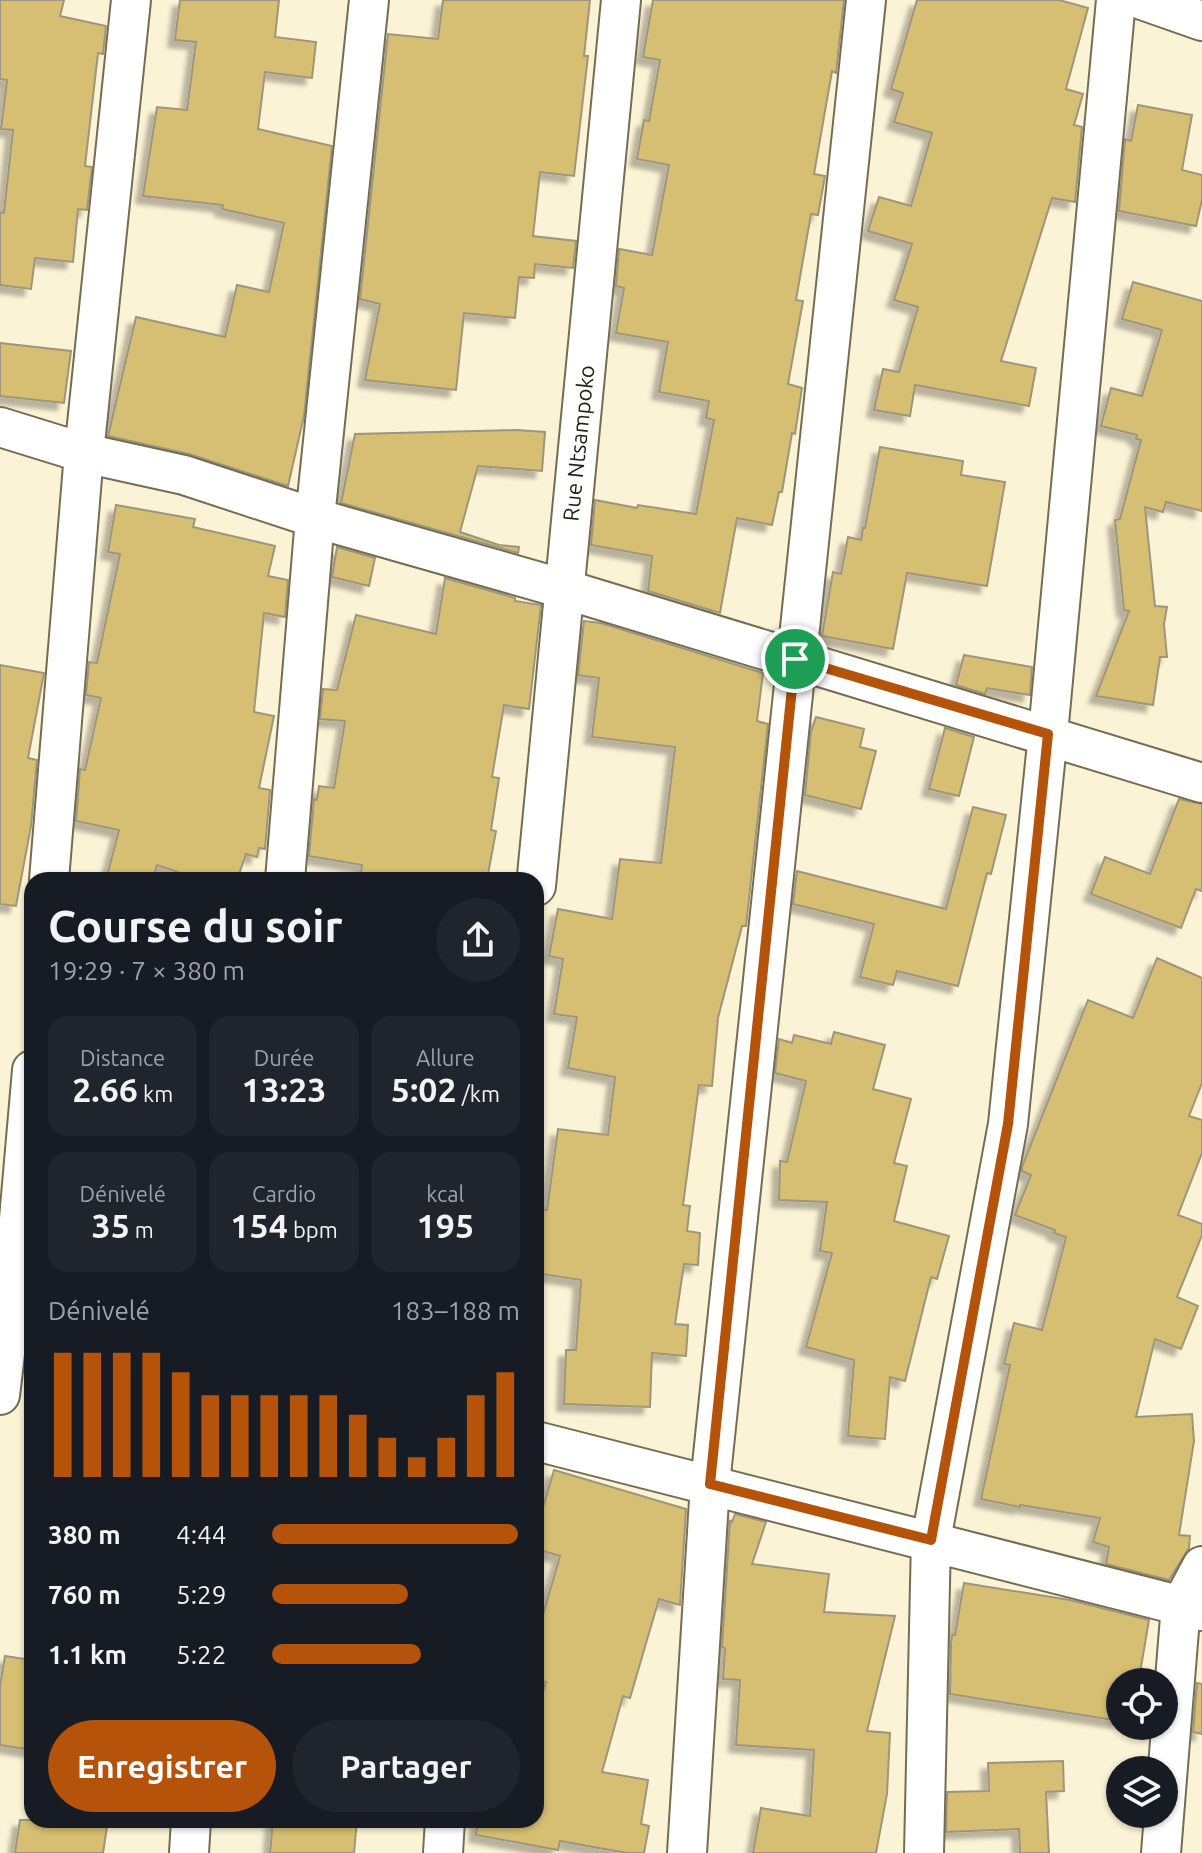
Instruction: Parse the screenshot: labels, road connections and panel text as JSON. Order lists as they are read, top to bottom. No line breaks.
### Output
{"streets":{"street":["Rue Ntsampoko"]},"page":{"heading":["Course du soir","19:29 · 7 × 380 m"],"stats":[["Distance","2.66 km"],["Durée","13:23"],["Allure","5:02 /km"],["Dénivelé","35 m"],["Cardio","154 bpm"],["kcal","195"]],"chart":["Dénivelé","183–188 m"],"list":[{"name":"380 m","note":"4:44"},{"name":"760 m","note":"5:29"},{"name":"1.1 km","note":"5:22"}],"buttons":["Enregistrer","Partager"]}}
